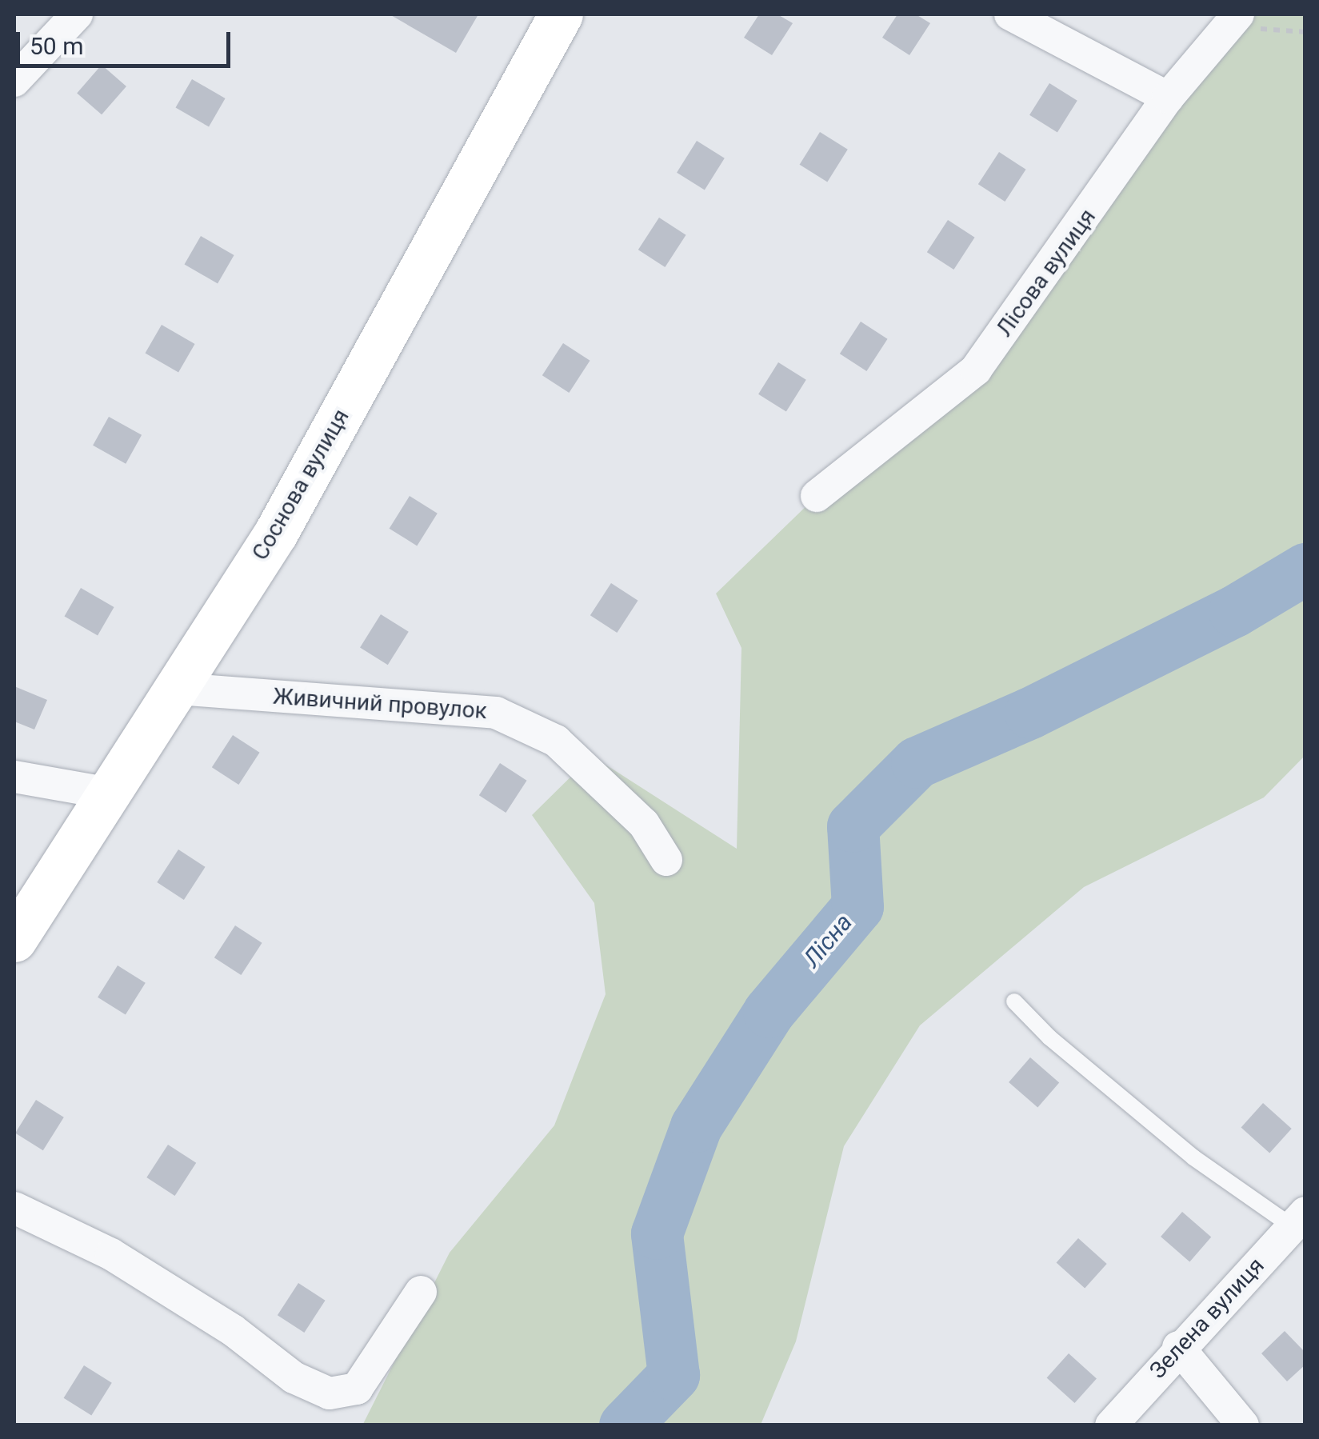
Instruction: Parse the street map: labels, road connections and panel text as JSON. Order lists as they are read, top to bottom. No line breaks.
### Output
{"streets":{"street":["Лісова вулиця","Соснова вулиця","Живичний провулок","Зелена вулиця"]},"crossings":[["Соснова вулиця","Живичний провулок"]],"water":["Лісна"],"scale_bar":"50 m"}
